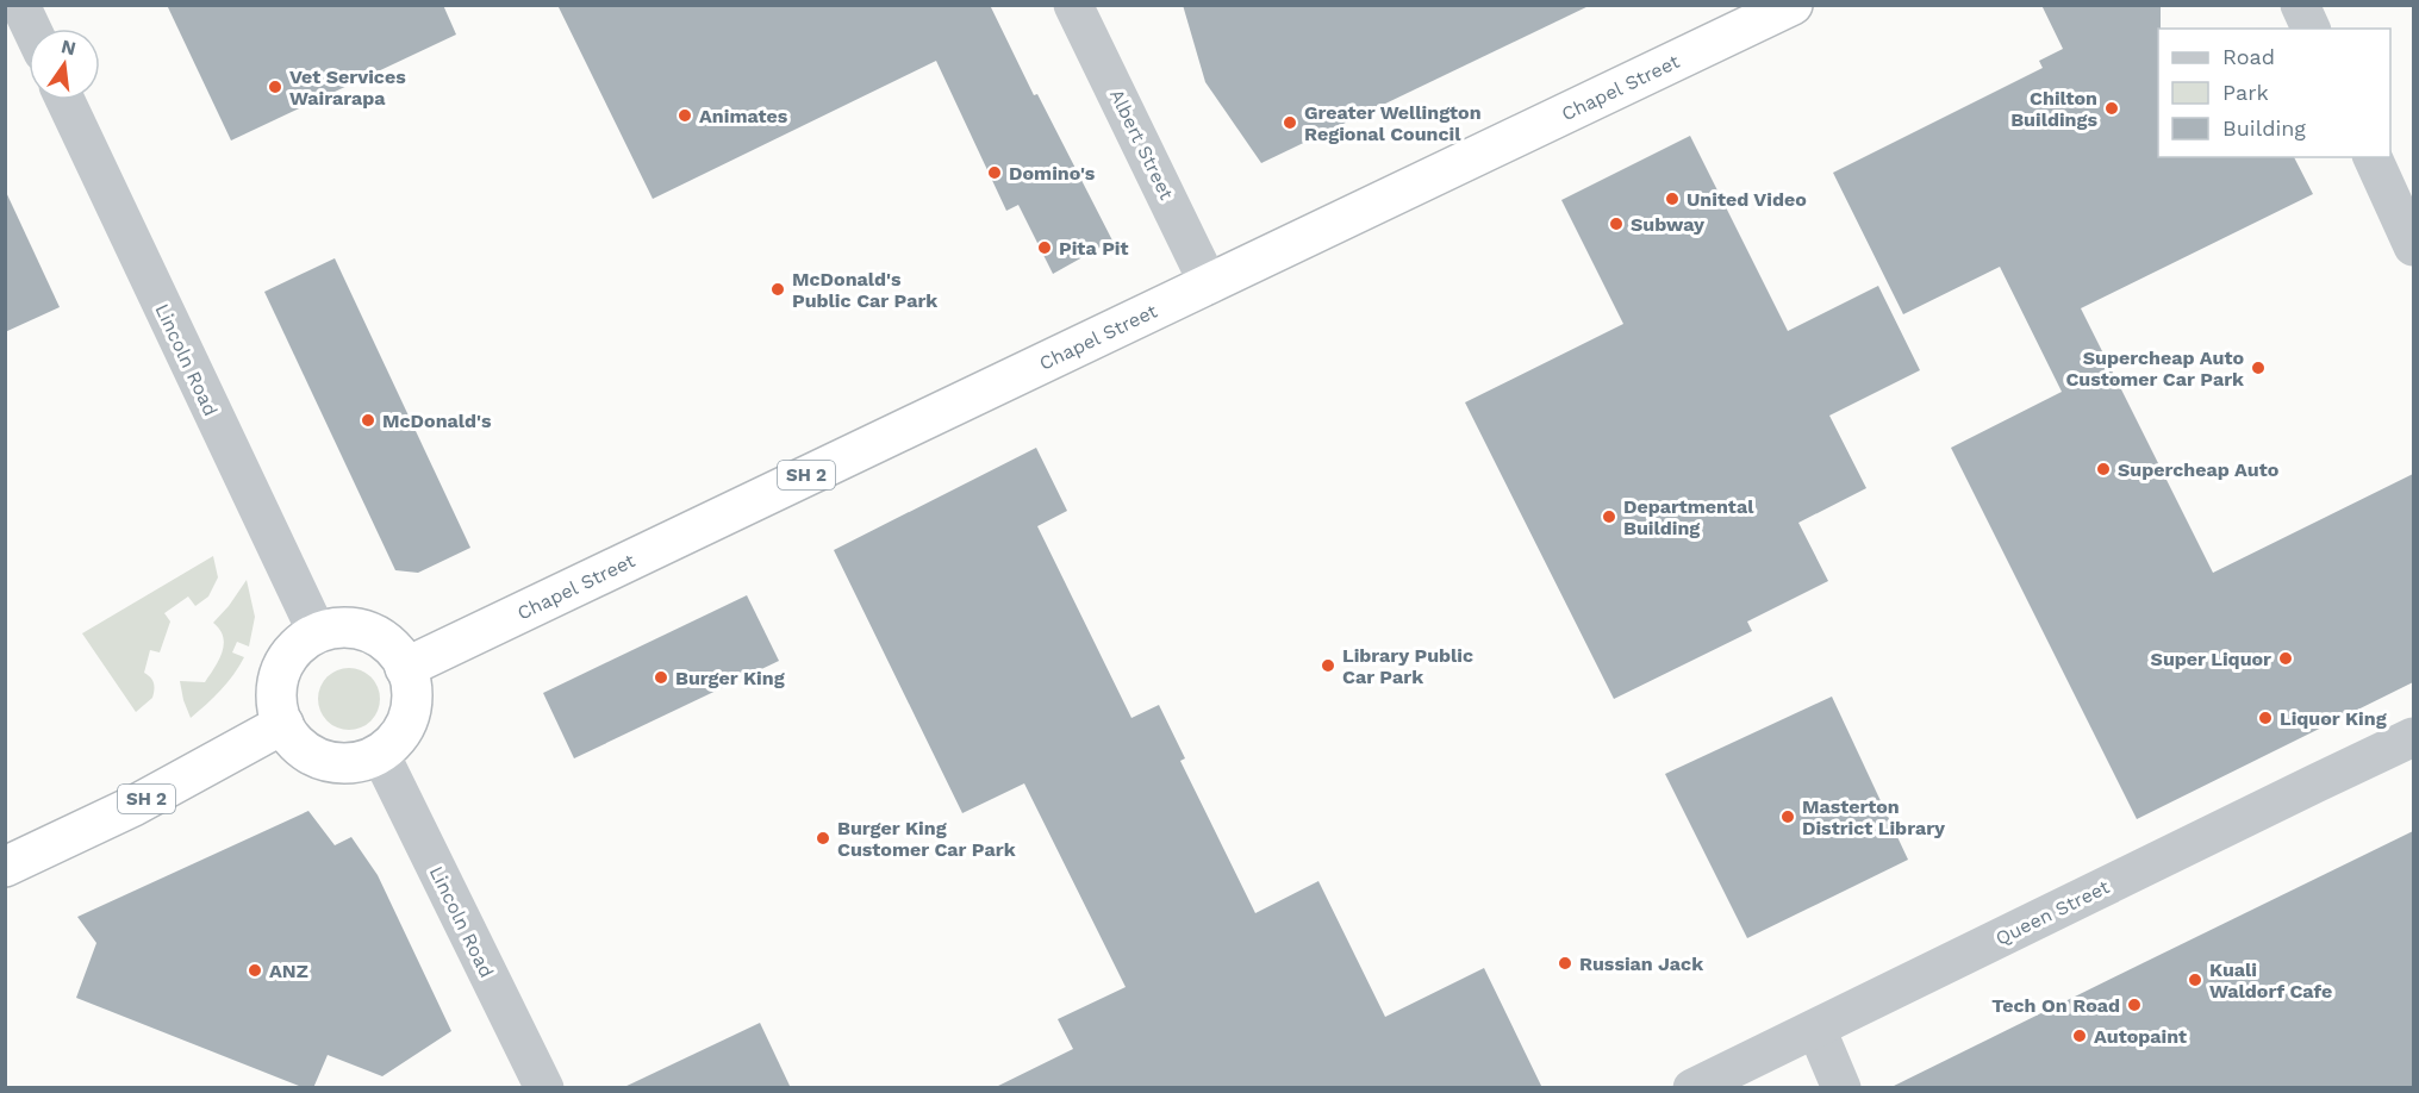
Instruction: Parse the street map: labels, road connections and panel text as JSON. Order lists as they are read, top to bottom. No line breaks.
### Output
{"streets":{"highway":["Chapel Street","SH 2"],"street":["Albert Street","Lincoln Road","Queen Street"]},"crossings":[["Chapel Street","Albert Street"],["Chapel Street","Lincoln Road"],["Chapel Street","SH 2"],["Lincoln Road","SH 2"]],"places":["Vet Services Wairarapa","Chilton Buildings","Animates","Greater Wellington Regional Council","Domino's","United Video","Subway","Pita Pit","McDonald's Public Car Park","Supercheap Auto Customer Car Park","McDonald's","Supercheap Auto","Departmental Building","Super Liquor","Library Public Car Park","Burger King","Liquor King","Masterton District Library","Burger King Customer Car Park","Russian Jack","ANZ","Kuali Waldorf Cafe","Tech On Road","Autopaint"],"legend":["Road","Park","Building"],"north":"top"}
